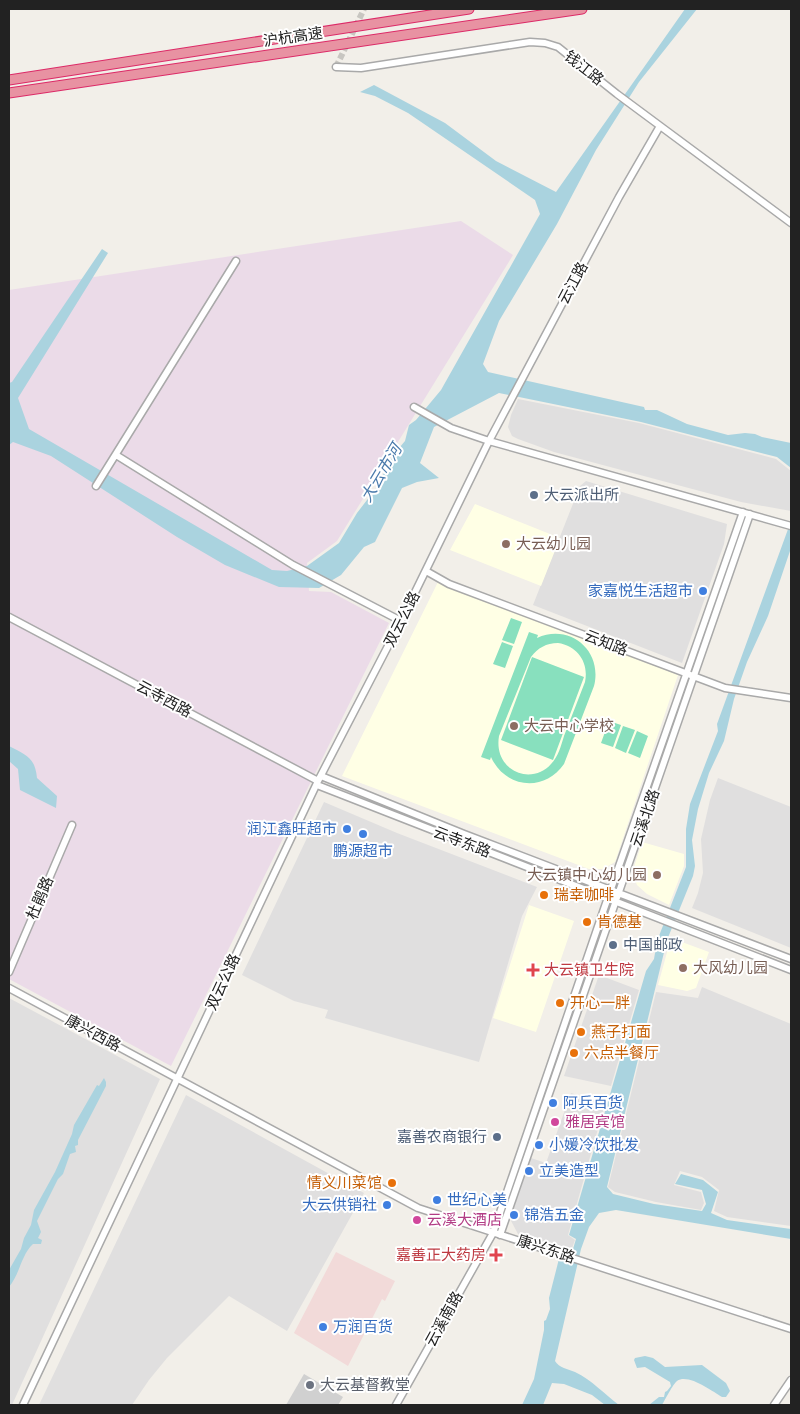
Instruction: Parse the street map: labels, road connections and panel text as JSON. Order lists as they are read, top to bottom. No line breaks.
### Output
{"streets":{"highway":["沪杭高速"],"street":["钱江路","云江路","双云公路","云知路","云寺西路","云溪北路","云寺东路","杜鹃路","康兴西路","康兴东路","云溪南路"]},"crossings":[["钱江路","云江路"],["云江路","双云公路"],["双云公路","云知路"],["双云公路","云寺西路"],["双云公路","云寺东路"],["双云公路","康兴西路"],["双云公路","康兴东路"],["云知路","云溪北路"],["云寺西路","云寺东路"],["云溪北路","云寺东路"],["云溪北路","康兴东路"],["云溪北路","云溪南路"],["康兴西路","康兴东路"],["康兴东路","云溪南路"]],"water":["大云市河"],"places":{"other":["大云派出所","大云幼儿园","家嘉悦生活超市","大云中心学校","润江鑫旺超市","鹏源超市","大云镇中心幼儿园","瑞幸咖啡","肯德基","中国邮政","大风幼儿园","开心一胖","燕子打面","六点半餐厅","阿兵百货","雅居宾馆","嘉善农商银行","小媛冷饮批发","立美造型","情义川菜馆","世纪心美","大云供销社","锦浩五金","云溪大酒店","万润百货","大云基督教堂"],"health":["大云镇卫生院","嘉善正大药房"]}}
